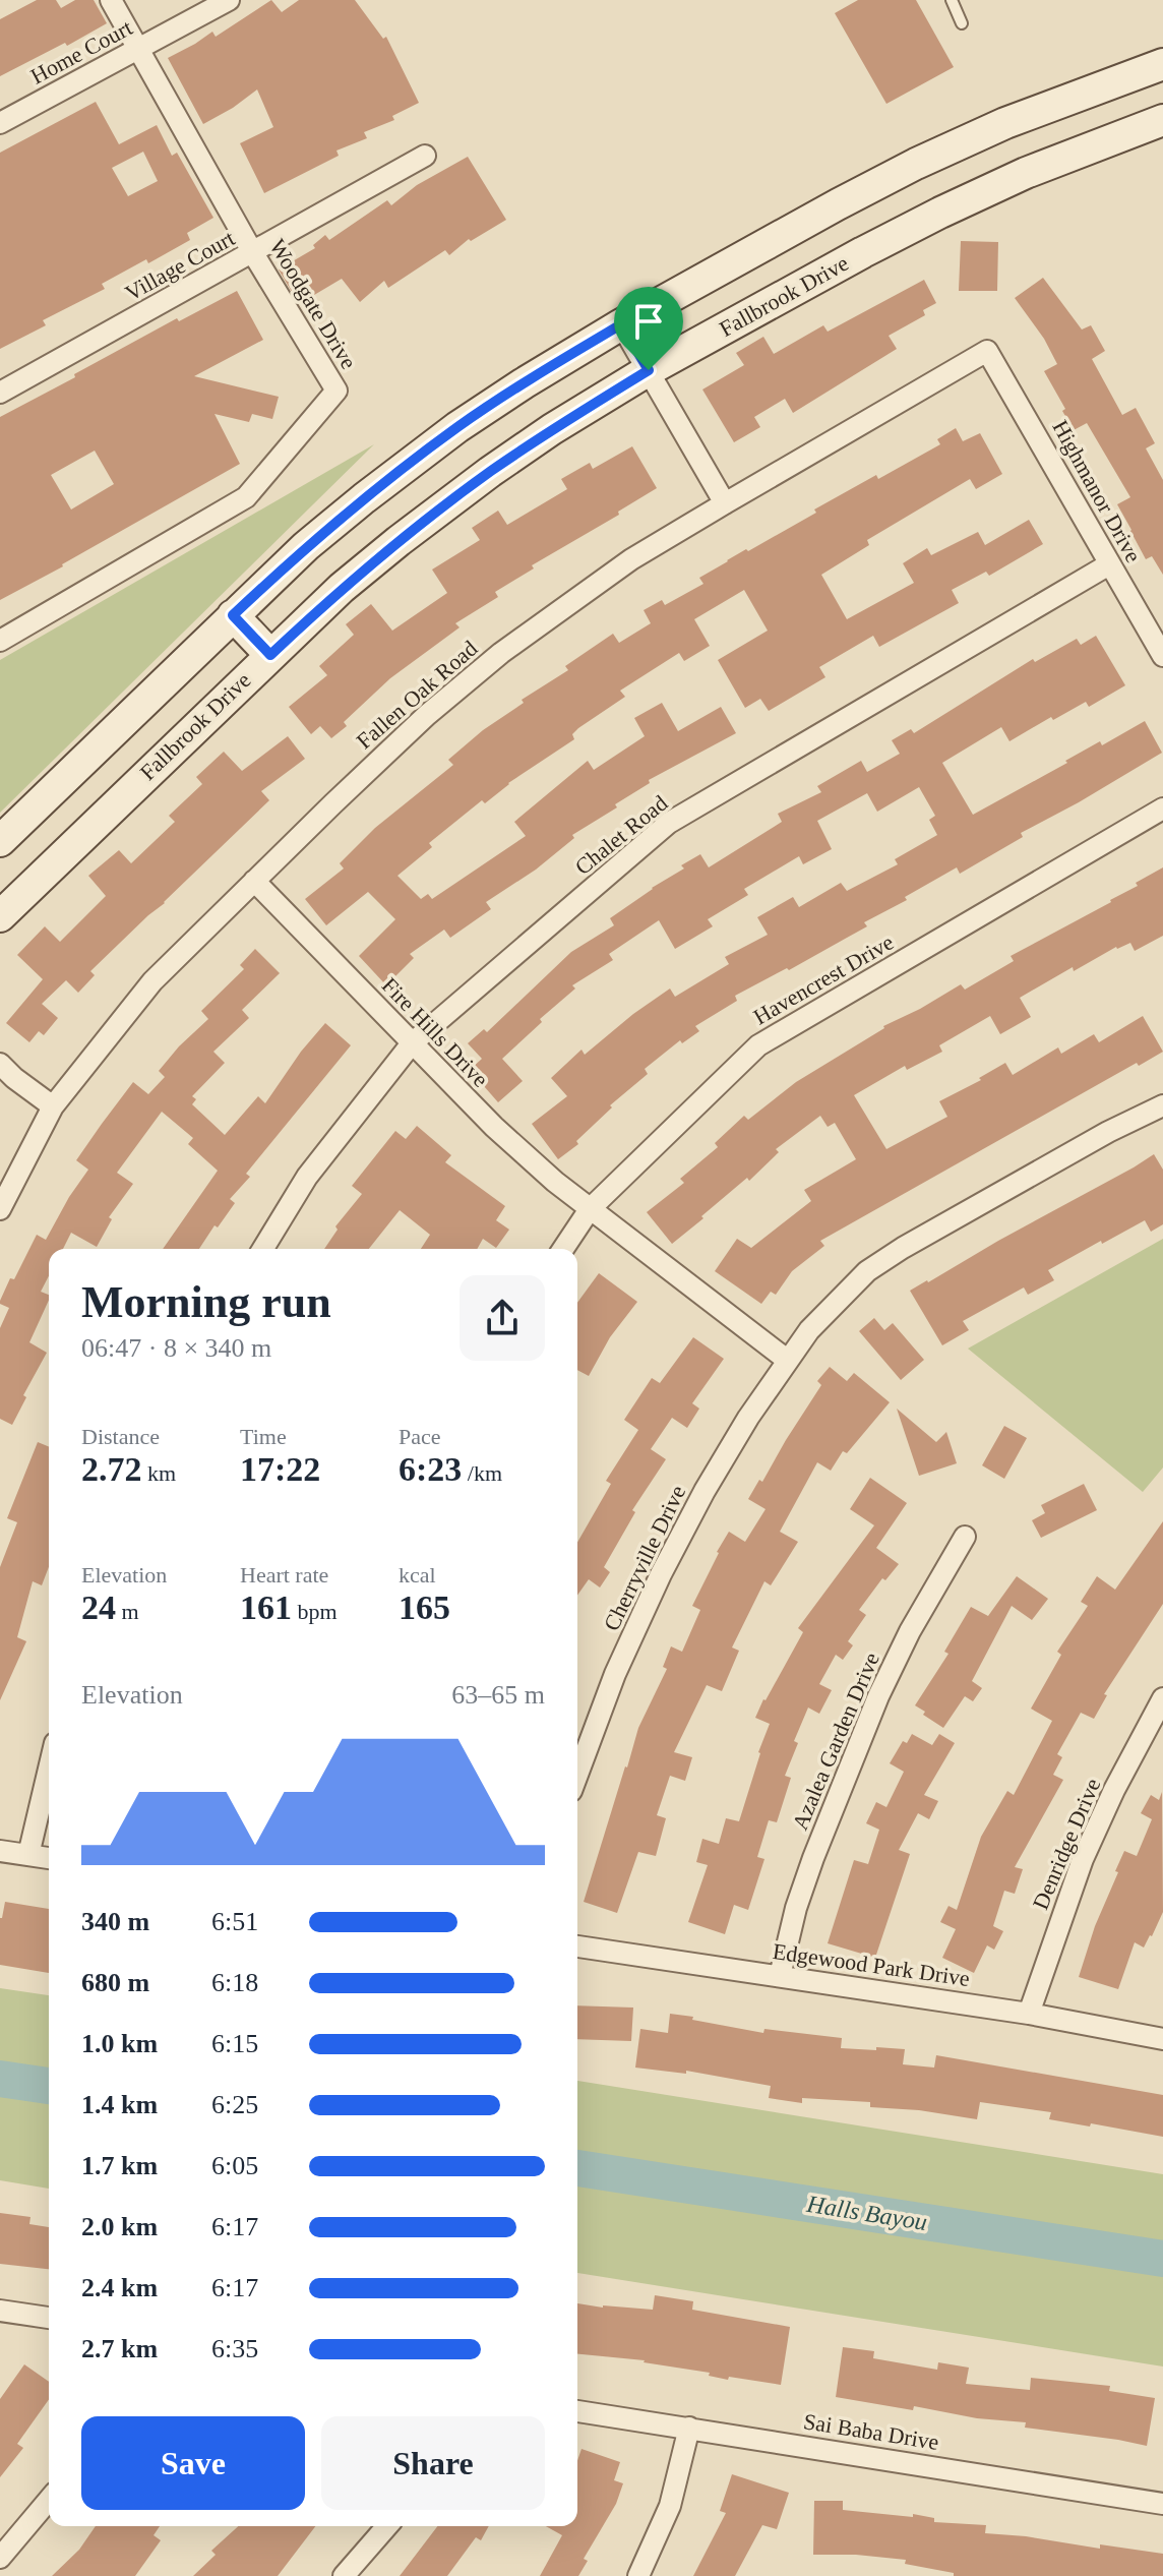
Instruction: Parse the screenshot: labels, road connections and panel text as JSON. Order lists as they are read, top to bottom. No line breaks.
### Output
{"streets":{"main road":["Fallbrook Drive"],"street":["Home Court","Village Court","Woodgate Drive","Highmanor Drive","Fallen Oak Road","Chalet Road","Havencrest Drive","Fire Hills Drive","Cherryville Drive","Azalea Garden Drive","Denridge Drive","Edgewood Park Drive","Sai Baba Drive"]},"crossings":[["Home Court","Woodgate Drive"],["Village Court","Woodgate Drive"],["Highmanor Drive","Fallen Oak Road"],["Highmanor Drive","Chalet Road"],["Fallen Oak Road","Fire Hills Drive"],["Chalet Road","Fire Hills Drive"],["Havencrest Drive","Fire Hills Drive"],["Azalea Garden Drive","Edgewood Park Drive"],["Denridge Drive","Edgewood Park Drive"]],"water":["Halls Bayou"],"page":{"heading":["Morning run","06:47 · 8 × 340 m"],"stats":[["Distance","2.72 km"],["Time","17:22"],["Pace","6:23 /km"],["Elevation","24 m"],["Heart rate","161 bpm"],["kcal","165"]],"chart":["Elevation","63–65 m"],"list":[{"name":"340 m","note":"6:51"},{"name":"680 m","note":"6:18"},{"name":"1.0 km","note":"6:15"},{"name":"1.4 km","note":"6:25"},{"name":"1.7 km","note":"6:05"},{"name":"2.0 km","note":"6:17"},{"name":"2.4 km","note":"6:17"},{"name":"2.7 km","note":"6:35"}],"buttons":["Save","Share"]}}
